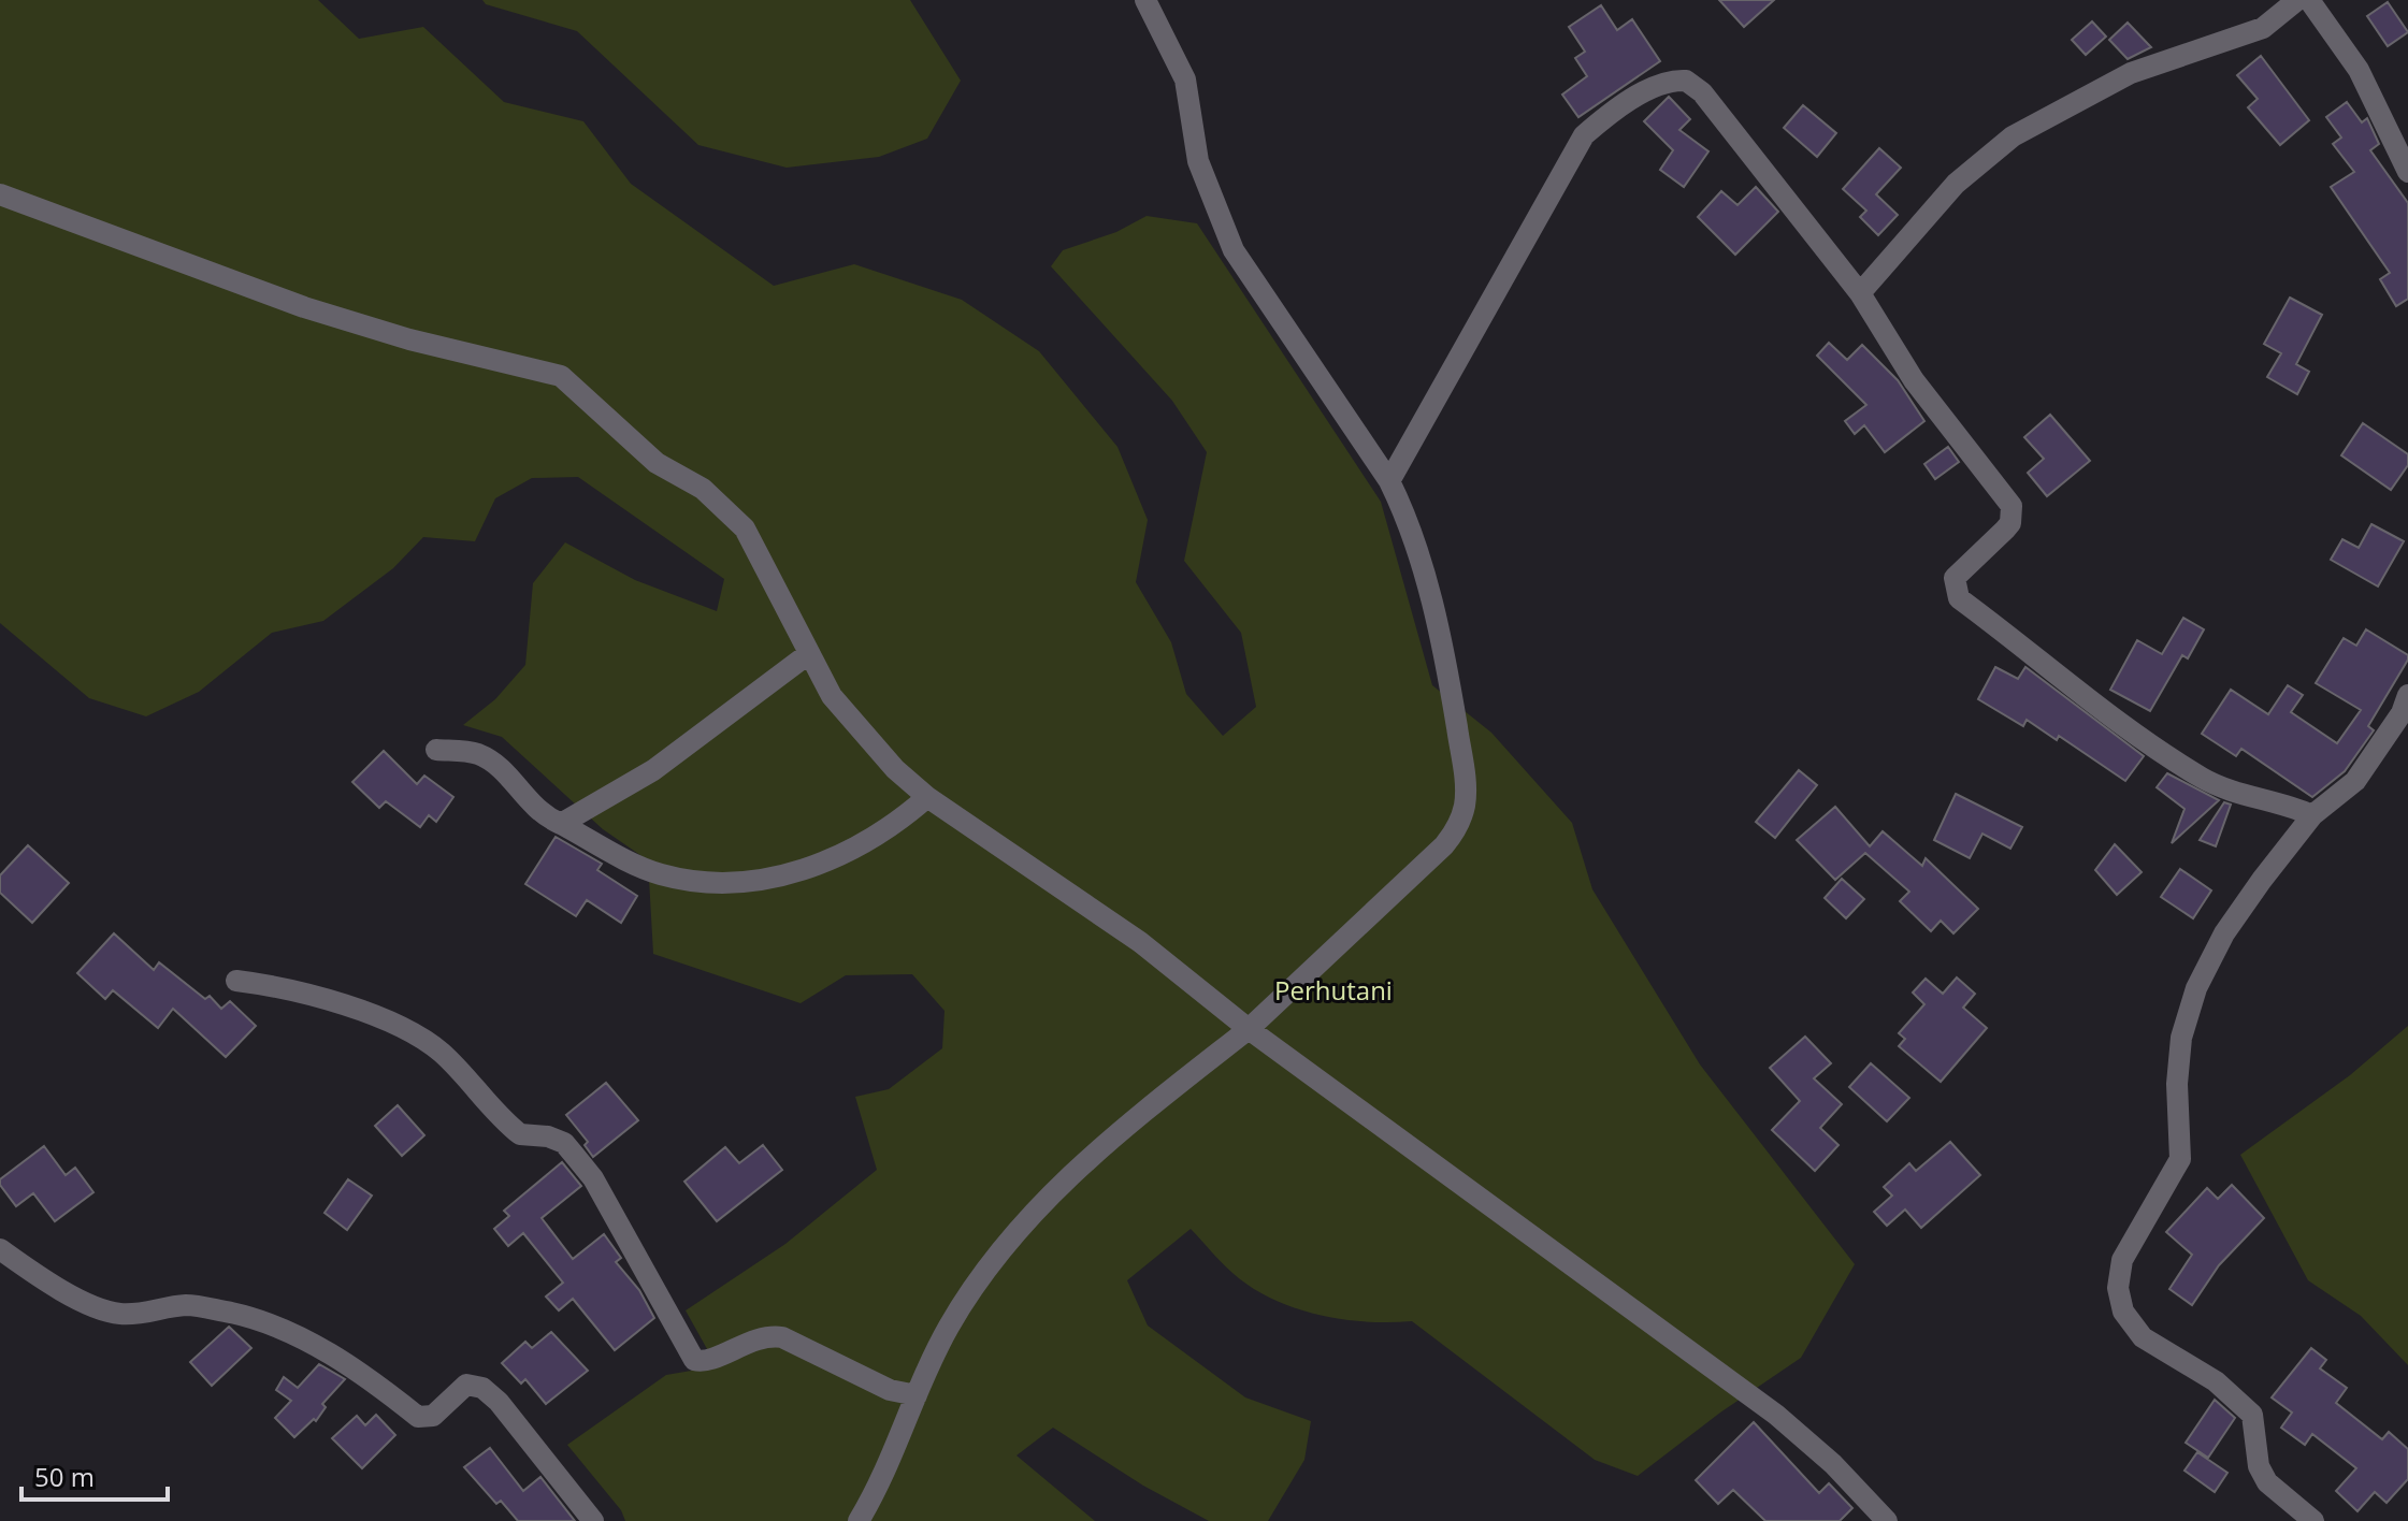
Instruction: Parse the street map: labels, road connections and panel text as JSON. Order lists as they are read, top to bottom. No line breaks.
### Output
{"parks":["Perhutani"],"scale_bar":"50 m"}
